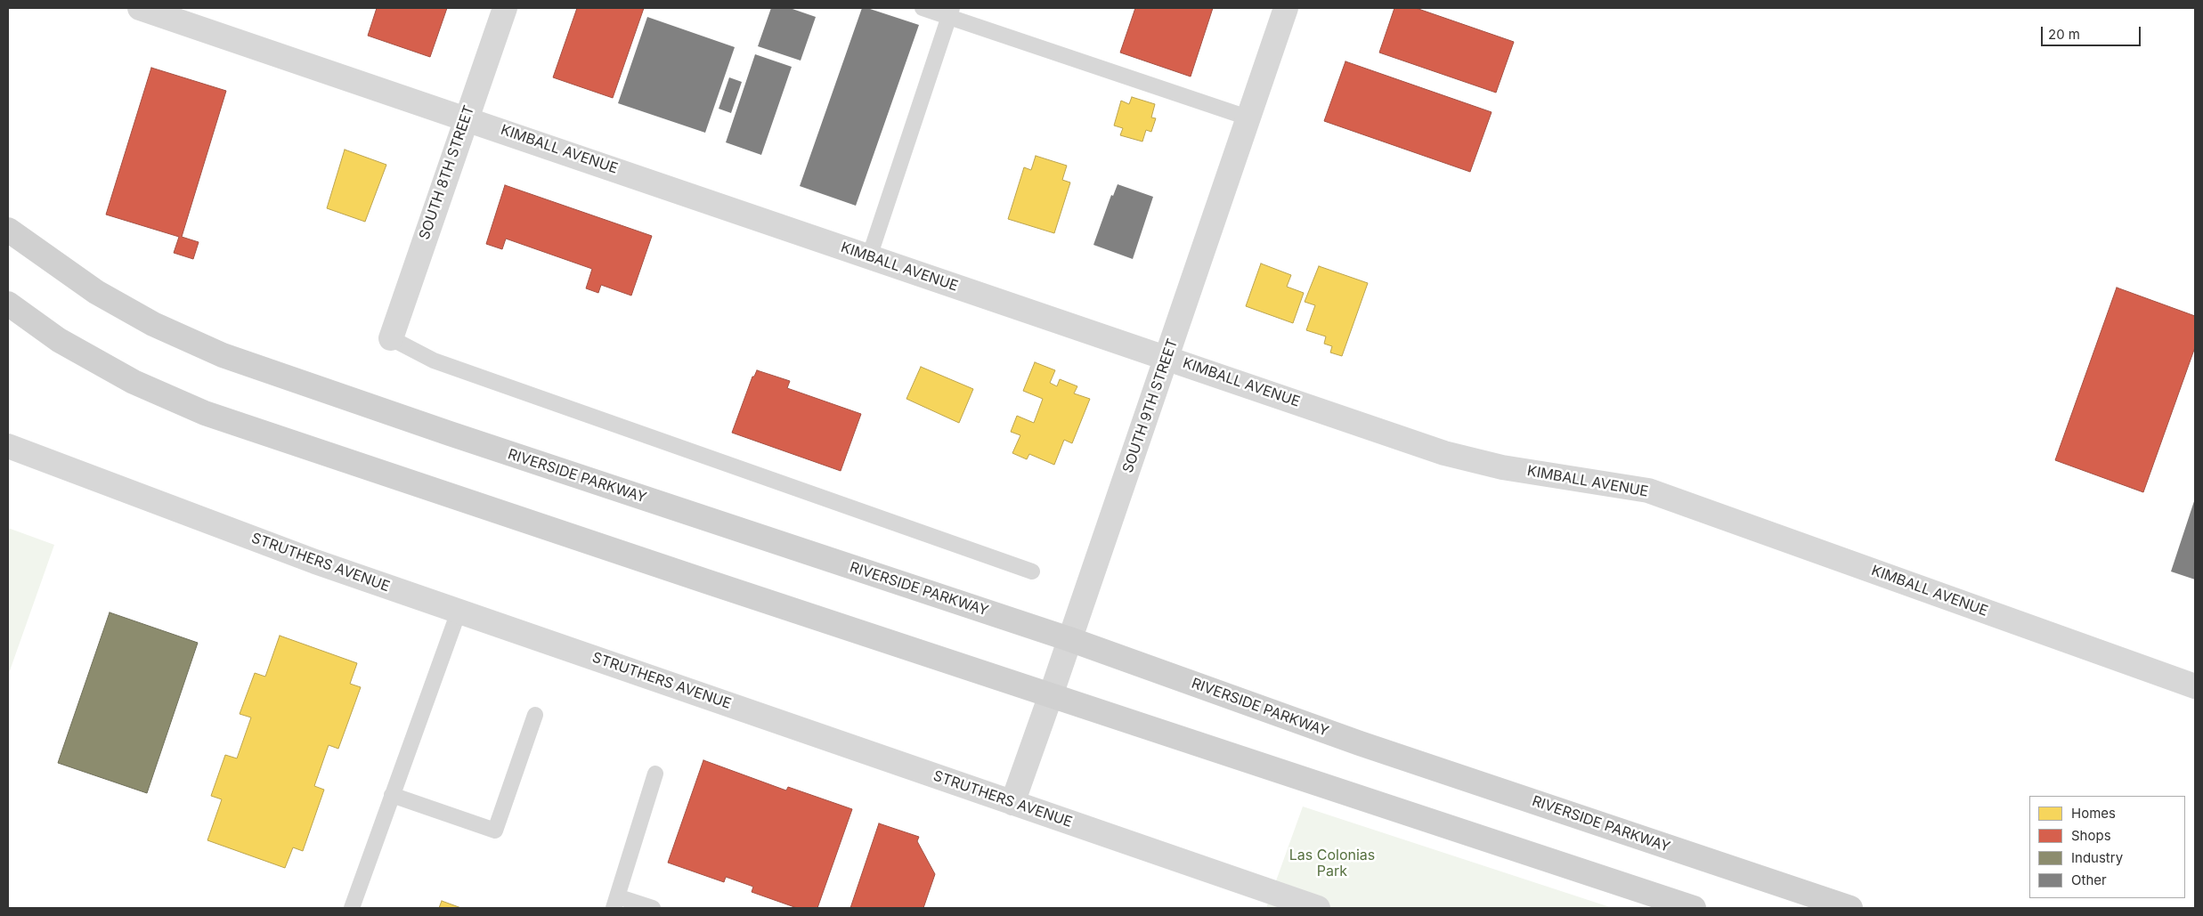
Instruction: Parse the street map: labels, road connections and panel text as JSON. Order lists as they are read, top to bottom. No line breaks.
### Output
{"streets":{"main road":["RIVERSIDE PARKWAY"],"street":["KIMBALL AVENUE","SOUTH 8TH STREET","SOUTH 9TH STREET","STRUTHERS AVENUE"]},"crossings":[["KIMBALL AVENUE","SOUTH 8TH STREET"],["KIMBALL AVENUE","SOUTH 9TH STREET"],["SOUTH 9TH STREET","RIVERSIDE PARKWAY"],["SOUTH 9TH STREET","STRUTHERS AVENUE"]],"parks":["Las Colonias Park"],"legend":["Homes","Shops","Industry","Other"],"scale_bar":"20 m"}
